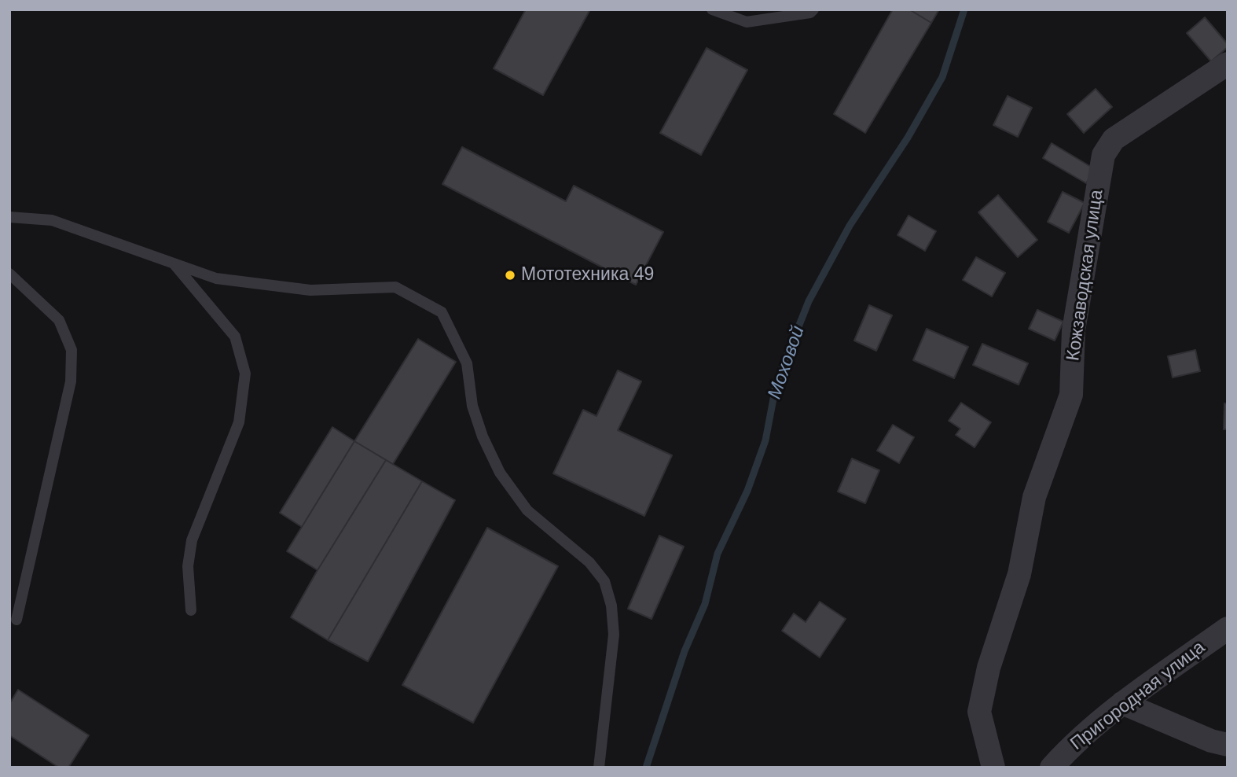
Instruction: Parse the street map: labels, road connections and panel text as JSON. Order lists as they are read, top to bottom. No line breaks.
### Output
{"streets":{"street":["Кожзаводская улица","Пригородная улица"]},"water":["Моховой"],"places":["Мототехника 49"]}
